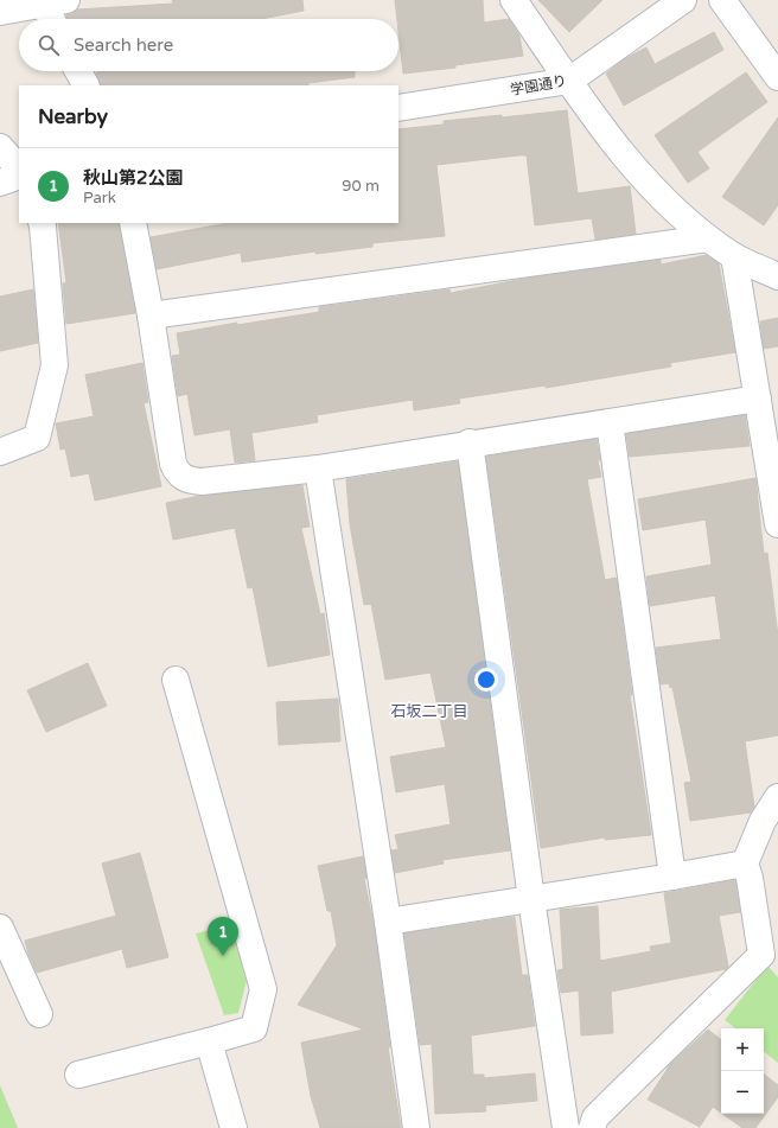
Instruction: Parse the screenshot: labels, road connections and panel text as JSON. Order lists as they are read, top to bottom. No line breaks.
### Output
{"streets":{"street":["学園通り"]},"districts":["石坂二丁目"],"page":{"search":"Search here","heading":"Nearby","list":[{"mark":"1","name":"秋山第2公園","note":"Park","value":"90 m"}],"pins":"1","map_buttons":["+","−"]}}
